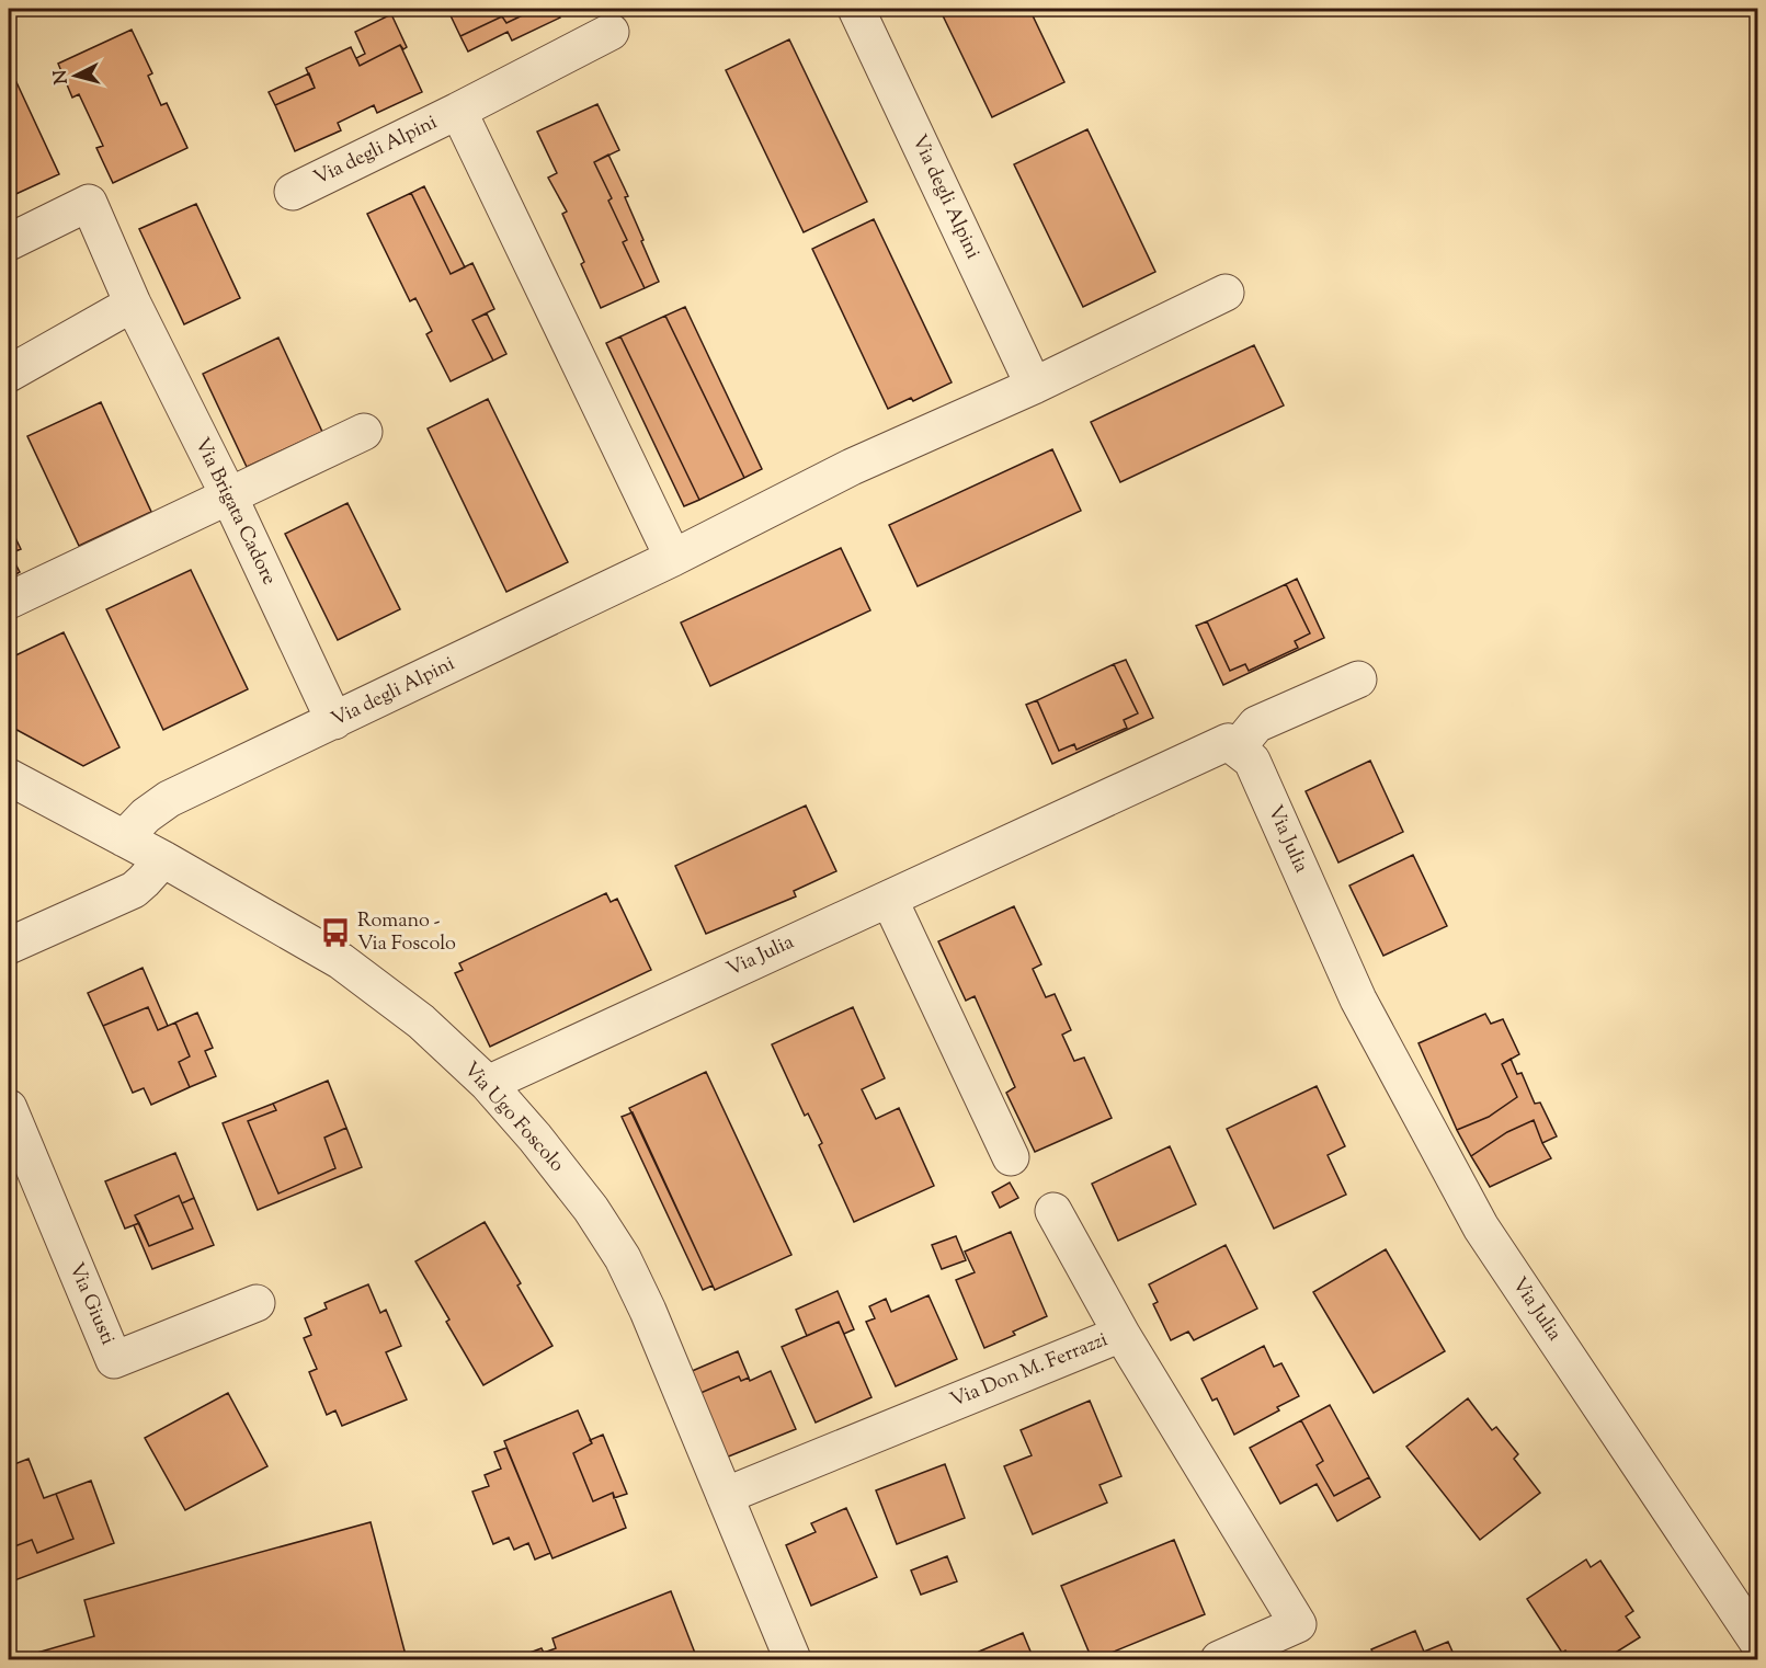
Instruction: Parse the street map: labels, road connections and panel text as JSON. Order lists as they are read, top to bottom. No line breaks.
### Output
{"streets":{"street":["Via degli Alpini","Via Brigata Cadore","Via Julia","Via Ugo Foscolo","Via Giusti","Via Don M. Ferrazzi"]},"crossings":[["Via degli Alpini","Via Brigata Cadore"],["Via degli Alpini","Via Ugo Foscolo"],["Via Julia","Via Ugo Foscolo"],["Via Ugo Foscolo","Via Don M. Ferrazzi"]],"places":{"bus stop":["Romano - Via Foscolo"]},"north":"left"}
